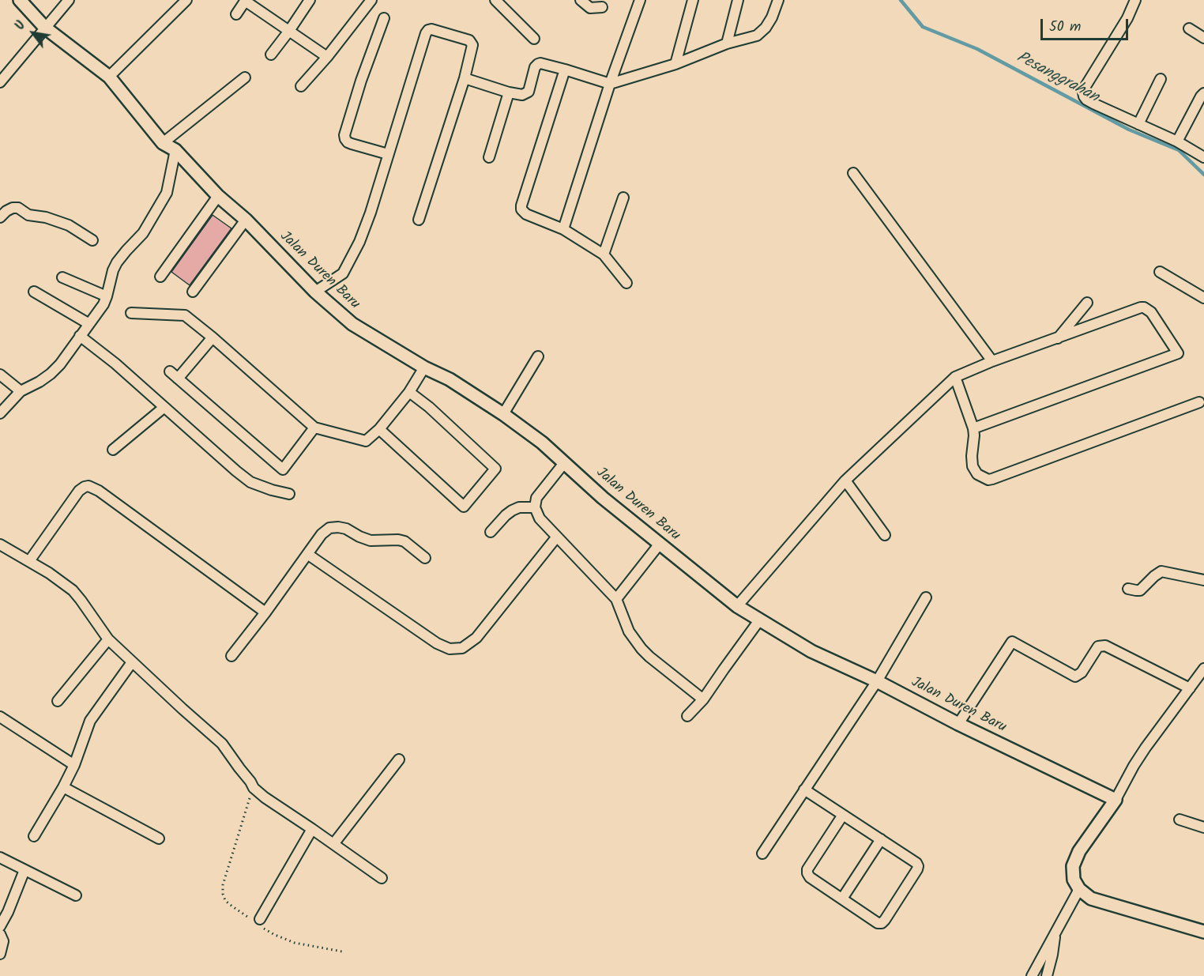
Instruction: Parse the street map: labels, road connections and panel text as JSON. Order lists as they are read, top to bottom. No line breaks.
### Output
{"streets":{"street":["Jalan Duren Baru"]},"water":["Pesanggrahan"],"scale_bar":"50 m","north":"top left"}
